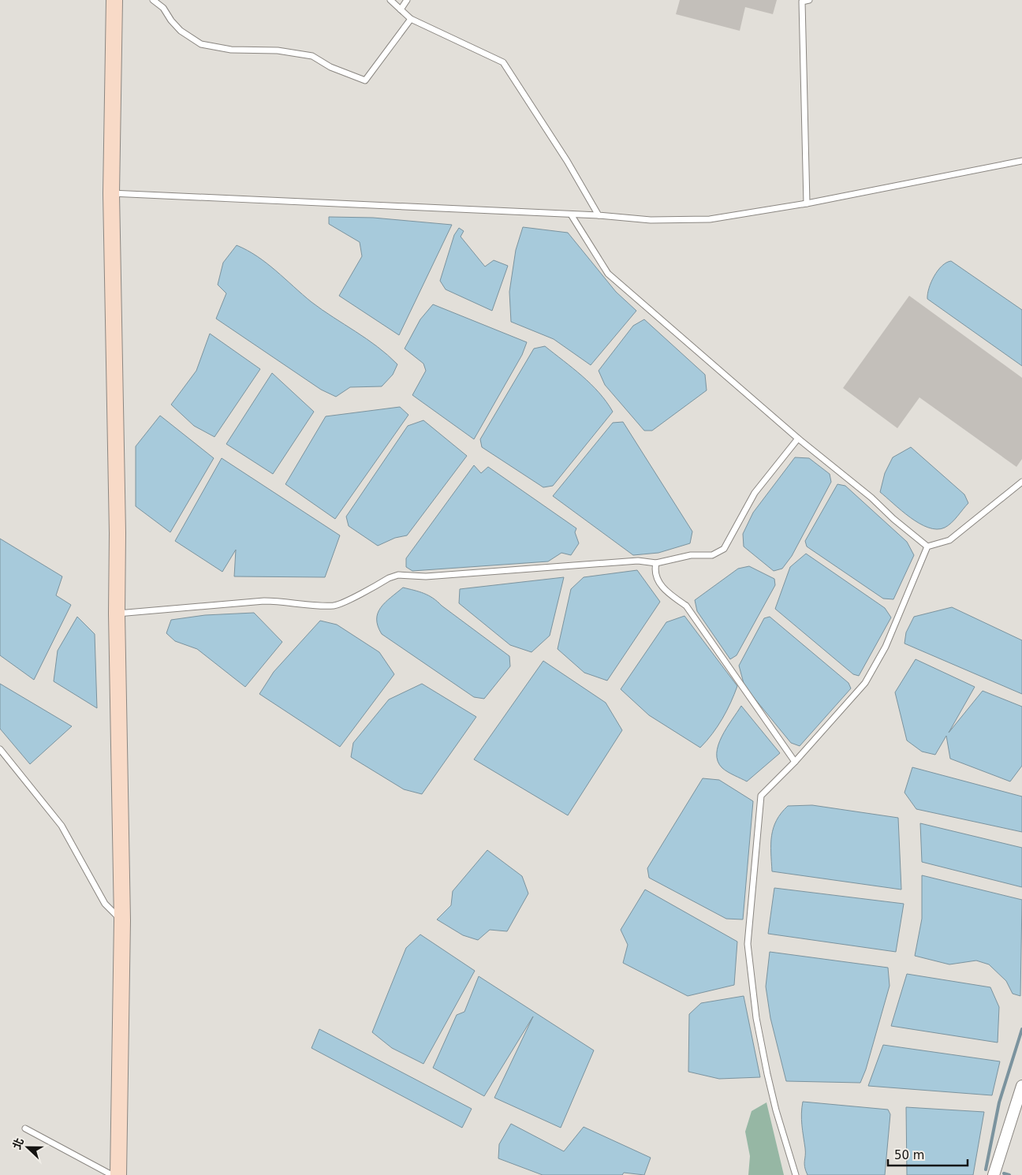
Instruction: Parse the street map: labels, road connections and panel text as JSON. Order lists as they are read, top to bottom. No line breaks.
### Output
{"scale_bar":"50 m","north":"left"}
